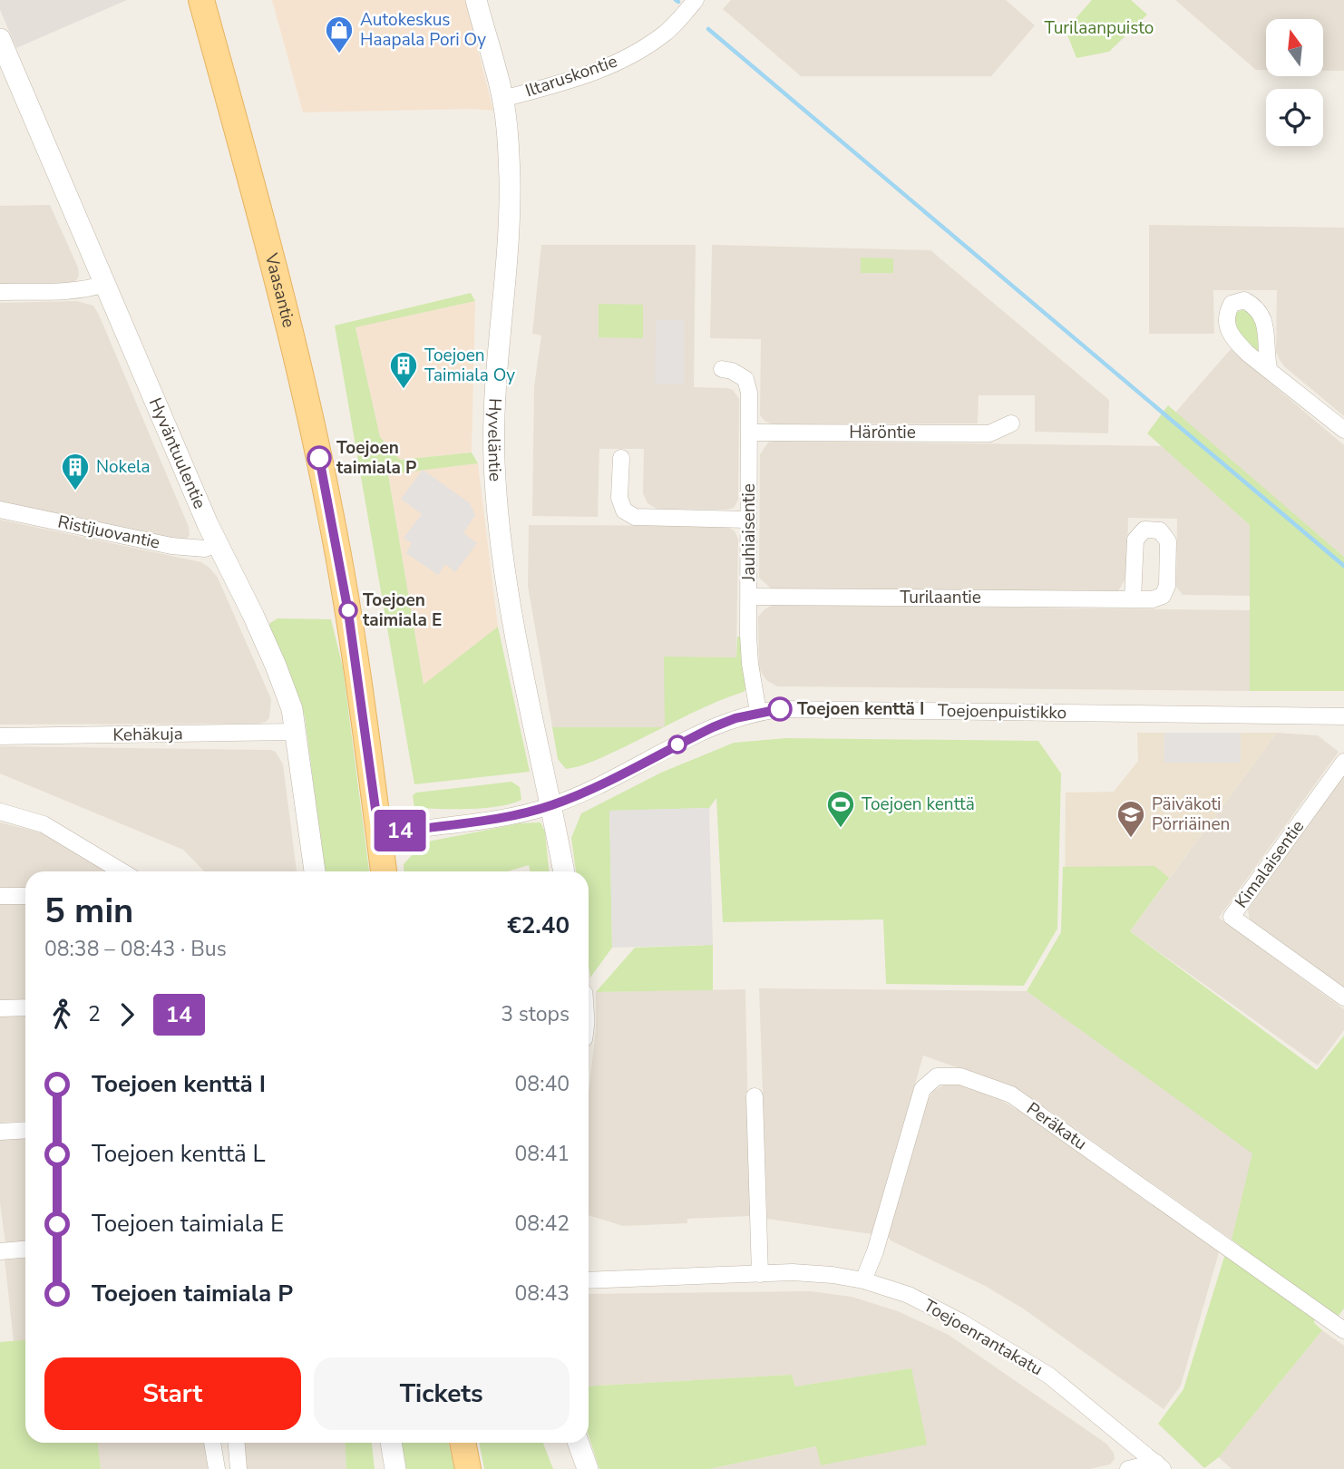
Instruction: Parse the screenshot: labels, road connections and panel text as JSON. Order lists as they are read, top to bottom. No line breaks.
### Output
{"streets":{"main road":["Vaasantie"],"street":["Iltaruskontie","Häröntie","Hyveläntie","Hyväntuulentie","Ristijuovantie","Jauhiaisentie","Turilaantie","Toejoenpuistikko","Kehäkuja","Kimalaisentie","Peräkatu","Toejoenrantakatu"]},"crossings":[["Iltaruskontie","Hyveläntie"],["Vaasantie","Toejoenpuistikko"],["Häröntie","Jauhiaisentie"],["Hyveläntie","Toejoenpuistikko"],["Hyväntuulentie","Ristijuovantie"],["Hyväntuulentie","Kehäkuja"],["Jauhiaisentie","Turilaantie"],["Jauhiaisentie","Toejoenpuistikko"],["Peräkatu","Toejoenrantakatu"]],"parks":["Turilaanpuisto"],"places":{"shop":["Autokeskus Haapala Pori Oy"],"building":["Toejoen Taimiala Oy","Nokela"],"other":["Toejoen taimiala P","Toejoen taimiala E","Toejoen kenttä I"],"sports":["Toejoen kenttä"],"school or university":["Päiväkoti Pörriäinen"]},"lines":["bus line 14"],"north":"top","page":{"on_map":"14","heading":["5 min","08:38 – 08:43 · Bus","€2.40"],"legs":["2","14","3 stops"],"list":[{"name":"Toejoen kenttä I","value":"08:40"},{"name":"Toejoen kenttä L","value":"08:41"},{"name":"Toejoen taimiala E","value":"08:42"},{"name":"Toejoen taimiala P","value":"08:43"}],"buttons":["Start","Tickets"]}}
